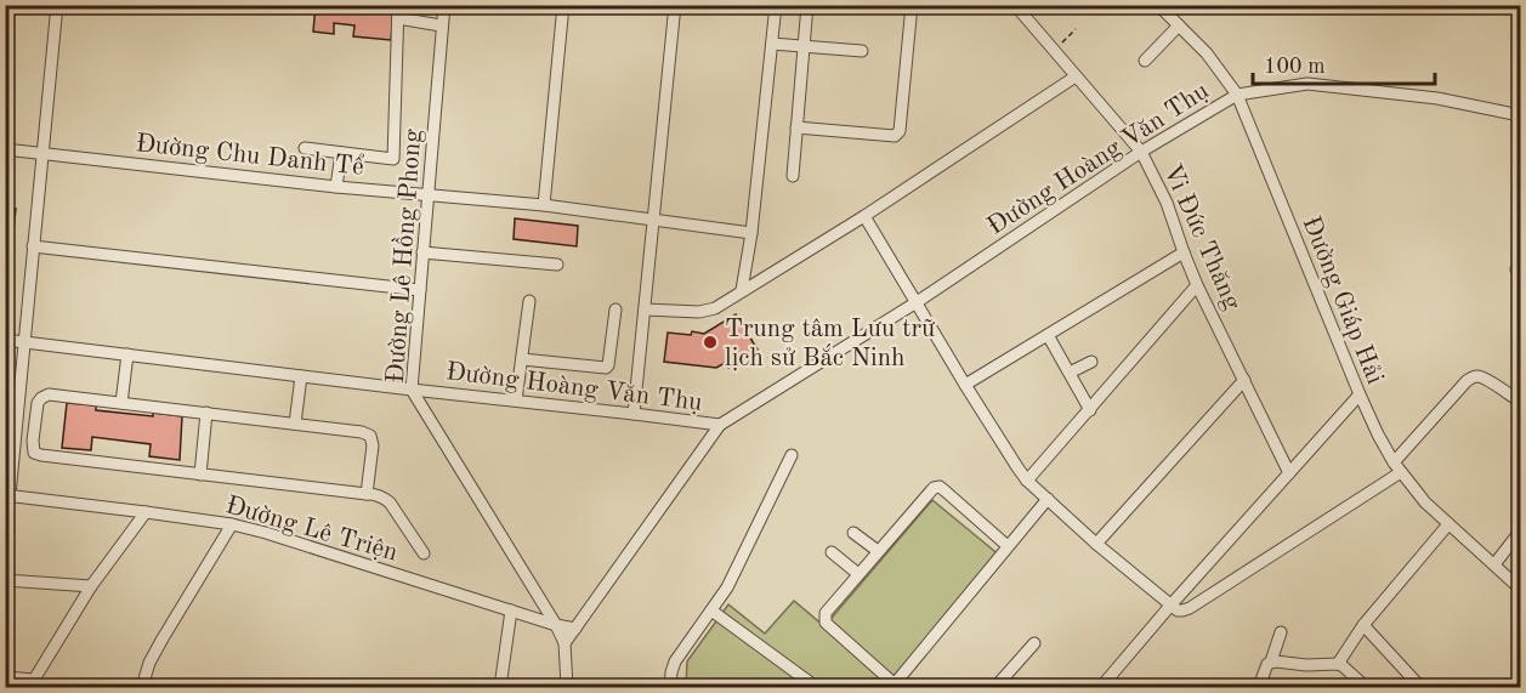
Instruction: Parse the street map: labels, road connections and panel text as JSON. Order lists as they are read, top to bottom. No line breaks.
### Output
{"streets":{"street":["Đường Chu Danh Tể","Đường Hoàng Văn Thụ","Vi Đức Thăng","Đường Lê Hồng Phong","Đường Giáp Hải","Đường Lê Triện"]},"crossings":[["Đường Chu Danh Tể","Đường Lê Hồng Phong"],["Đường Hoàng Văn Thụ","Vi Đức Thăng"],["Đường Hoàng Văn Thụ","Đường Lê Hồng Phong"],["Đường Hoàng Văn Thụ","Đường Giáp Hải"],["Đường Lê Hồng Phong","Đường Lê Triện"]],"places":["Trung tâm Lưu trữ lịch sử Bắc Ninh"],"scale_bar":"100 m"}
